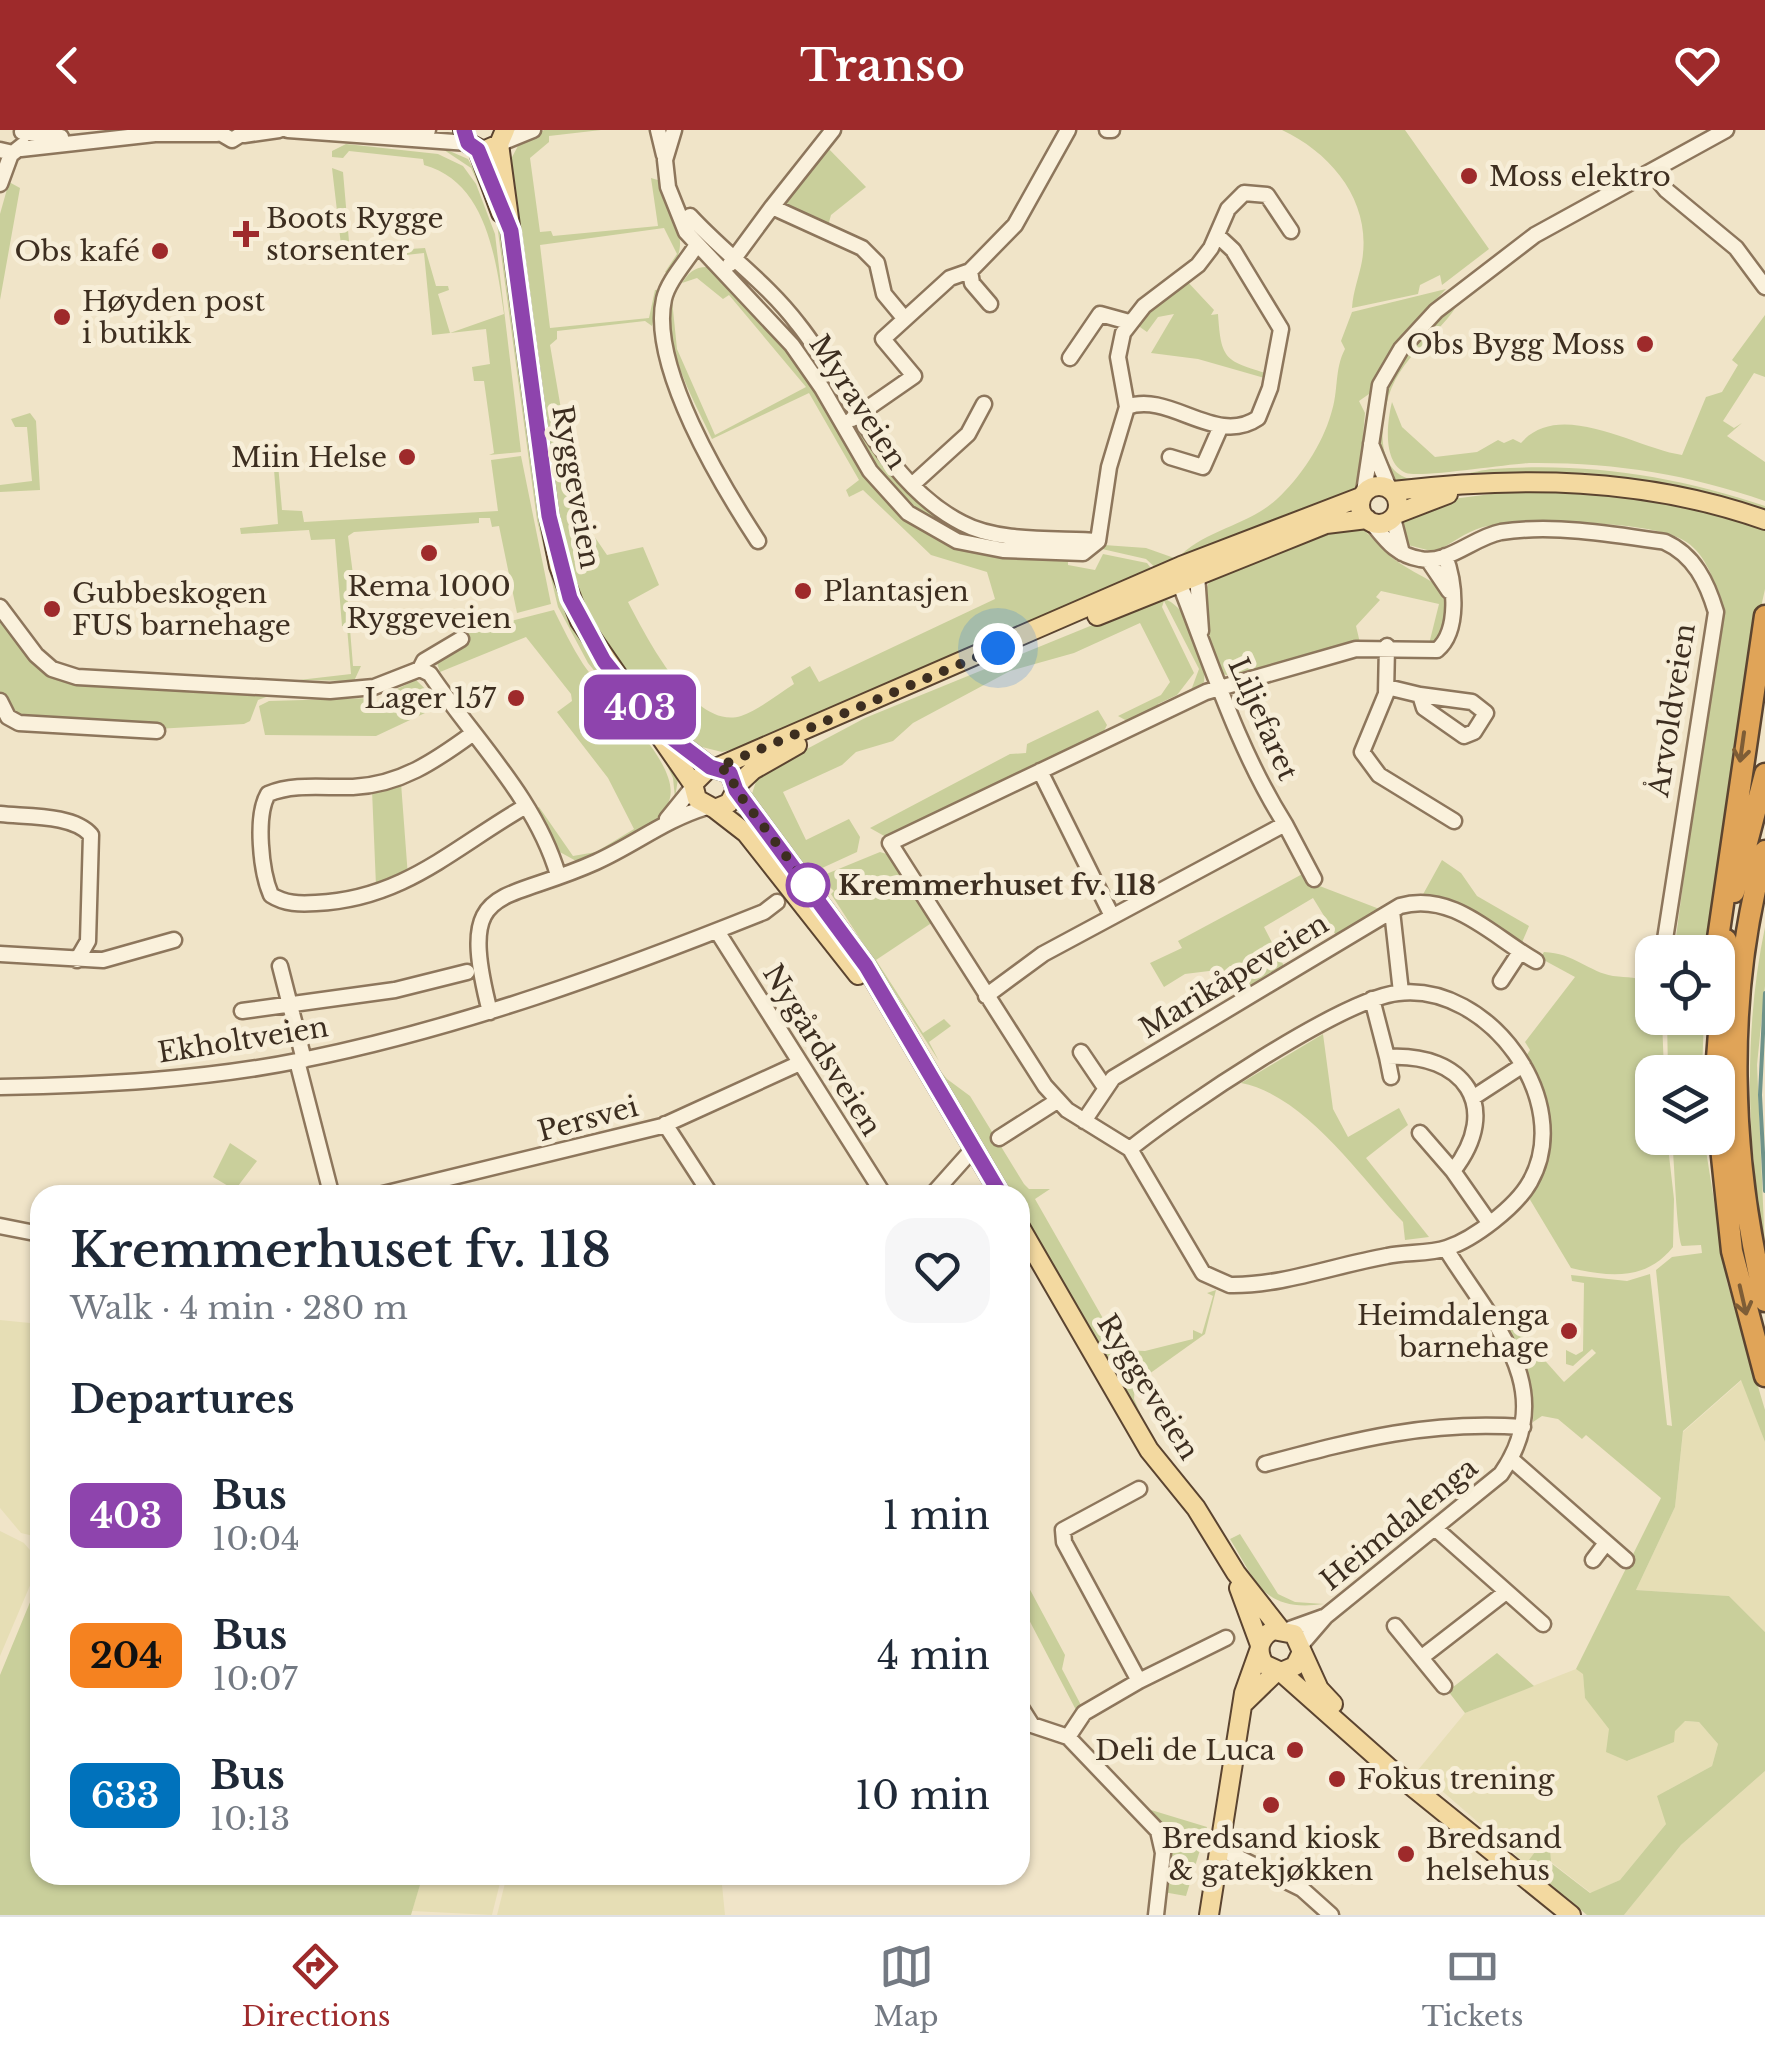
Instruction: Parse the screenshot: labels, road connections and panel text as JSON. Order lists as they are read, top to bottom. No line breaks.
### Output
{"streets":{"main road":["Ryggeveien"],"street":["Myraveien","Årvoldveien","Liljefaret","Marikåpeveien","Ekholtveien","Nygårdsveien","Persvei","Heimdalenga"]},"crossings":[["Ryggeveien","Heimdalenga"],["Ekholtveien","Nygårdsveien"],["Nygårdsveien","Persvei"]],"places":{"other":["Moss elektro","Obs kafé","Høyden post i butikk","Obs Bygg Moss","Miin Helse","Rema 1000 Ryggeveien","Plantasjen","Gubbeskogen FUS barnehage","Lager 157","Kremmerhuset fv. 118","Heimdalenga barnehage","Deli de Luca","Fokus trening","Bredsand kiosk & gatekjøkken","Bredsand helsehus"],"health":["Boots Rygge storsenter"]},"lines":["bus line 403"],"page":{"header":"Transo","on_map":"403","heading":[["Kremmerhuset fv. 118","Walk · 4 min · 280 m"],"Departures"],"list":[{"mark":"403","name":"Bus","note":"10:04","value":"1 min"},{"mark":"204","name":"Bus","note":"10:07","value":"4 min"},{"mark":"633","name":"Bus","note":"10:13","value":"10 min"}],"tabs":["Directions","Map","Tickets"]}}
